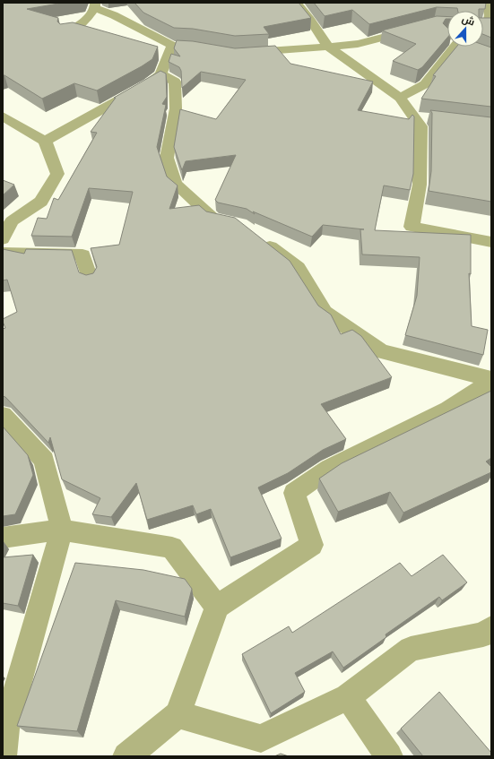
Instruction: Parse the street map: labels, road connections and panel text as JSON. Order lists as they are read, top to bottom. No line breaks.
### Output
{"north":"top"}
